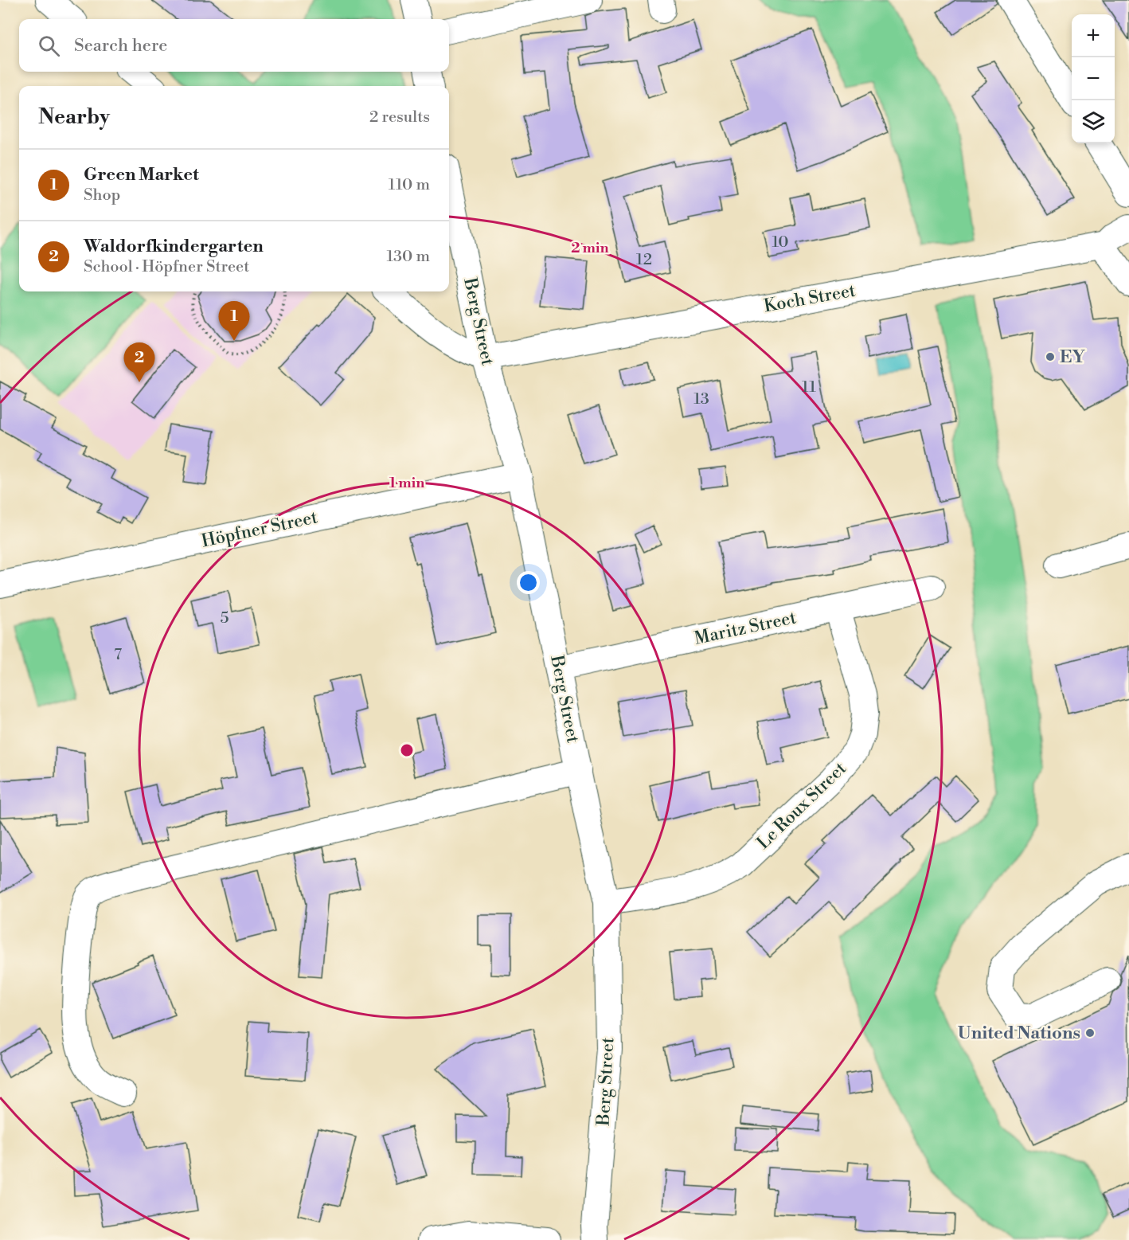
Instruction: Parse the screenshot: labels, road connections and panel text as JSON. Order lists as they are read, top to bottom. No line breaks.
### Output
{"streets":{"street":["Koch Street","Berg Street","Höpfner Street","Maritz Street","Le Roux Street"]},"crossings":[["Koch Street","Berg Street"],["Berg Street","Höpfner Street"],["Berg Street","Maritz Street"],["Berg Street","Le Roux Street"],["Maritz Street","Le Roux Street"]],"places":["EY","United Nations"],"house_numbers":["10","12","11","13","5","7"],"page":{"map_buttons":["+","−"],"search":"Search here","heading":["Nearby","2 results"],"list":[{"mark":"1","name":"Green Market","note":"Shop","value":"110 m"},{"mark":"2","name":"Waldorfkindergarten","note":"School · Höpfner Street","value":"130 m"}],"pins":["1","2"]},"rings":["2 min","1 min"]}
